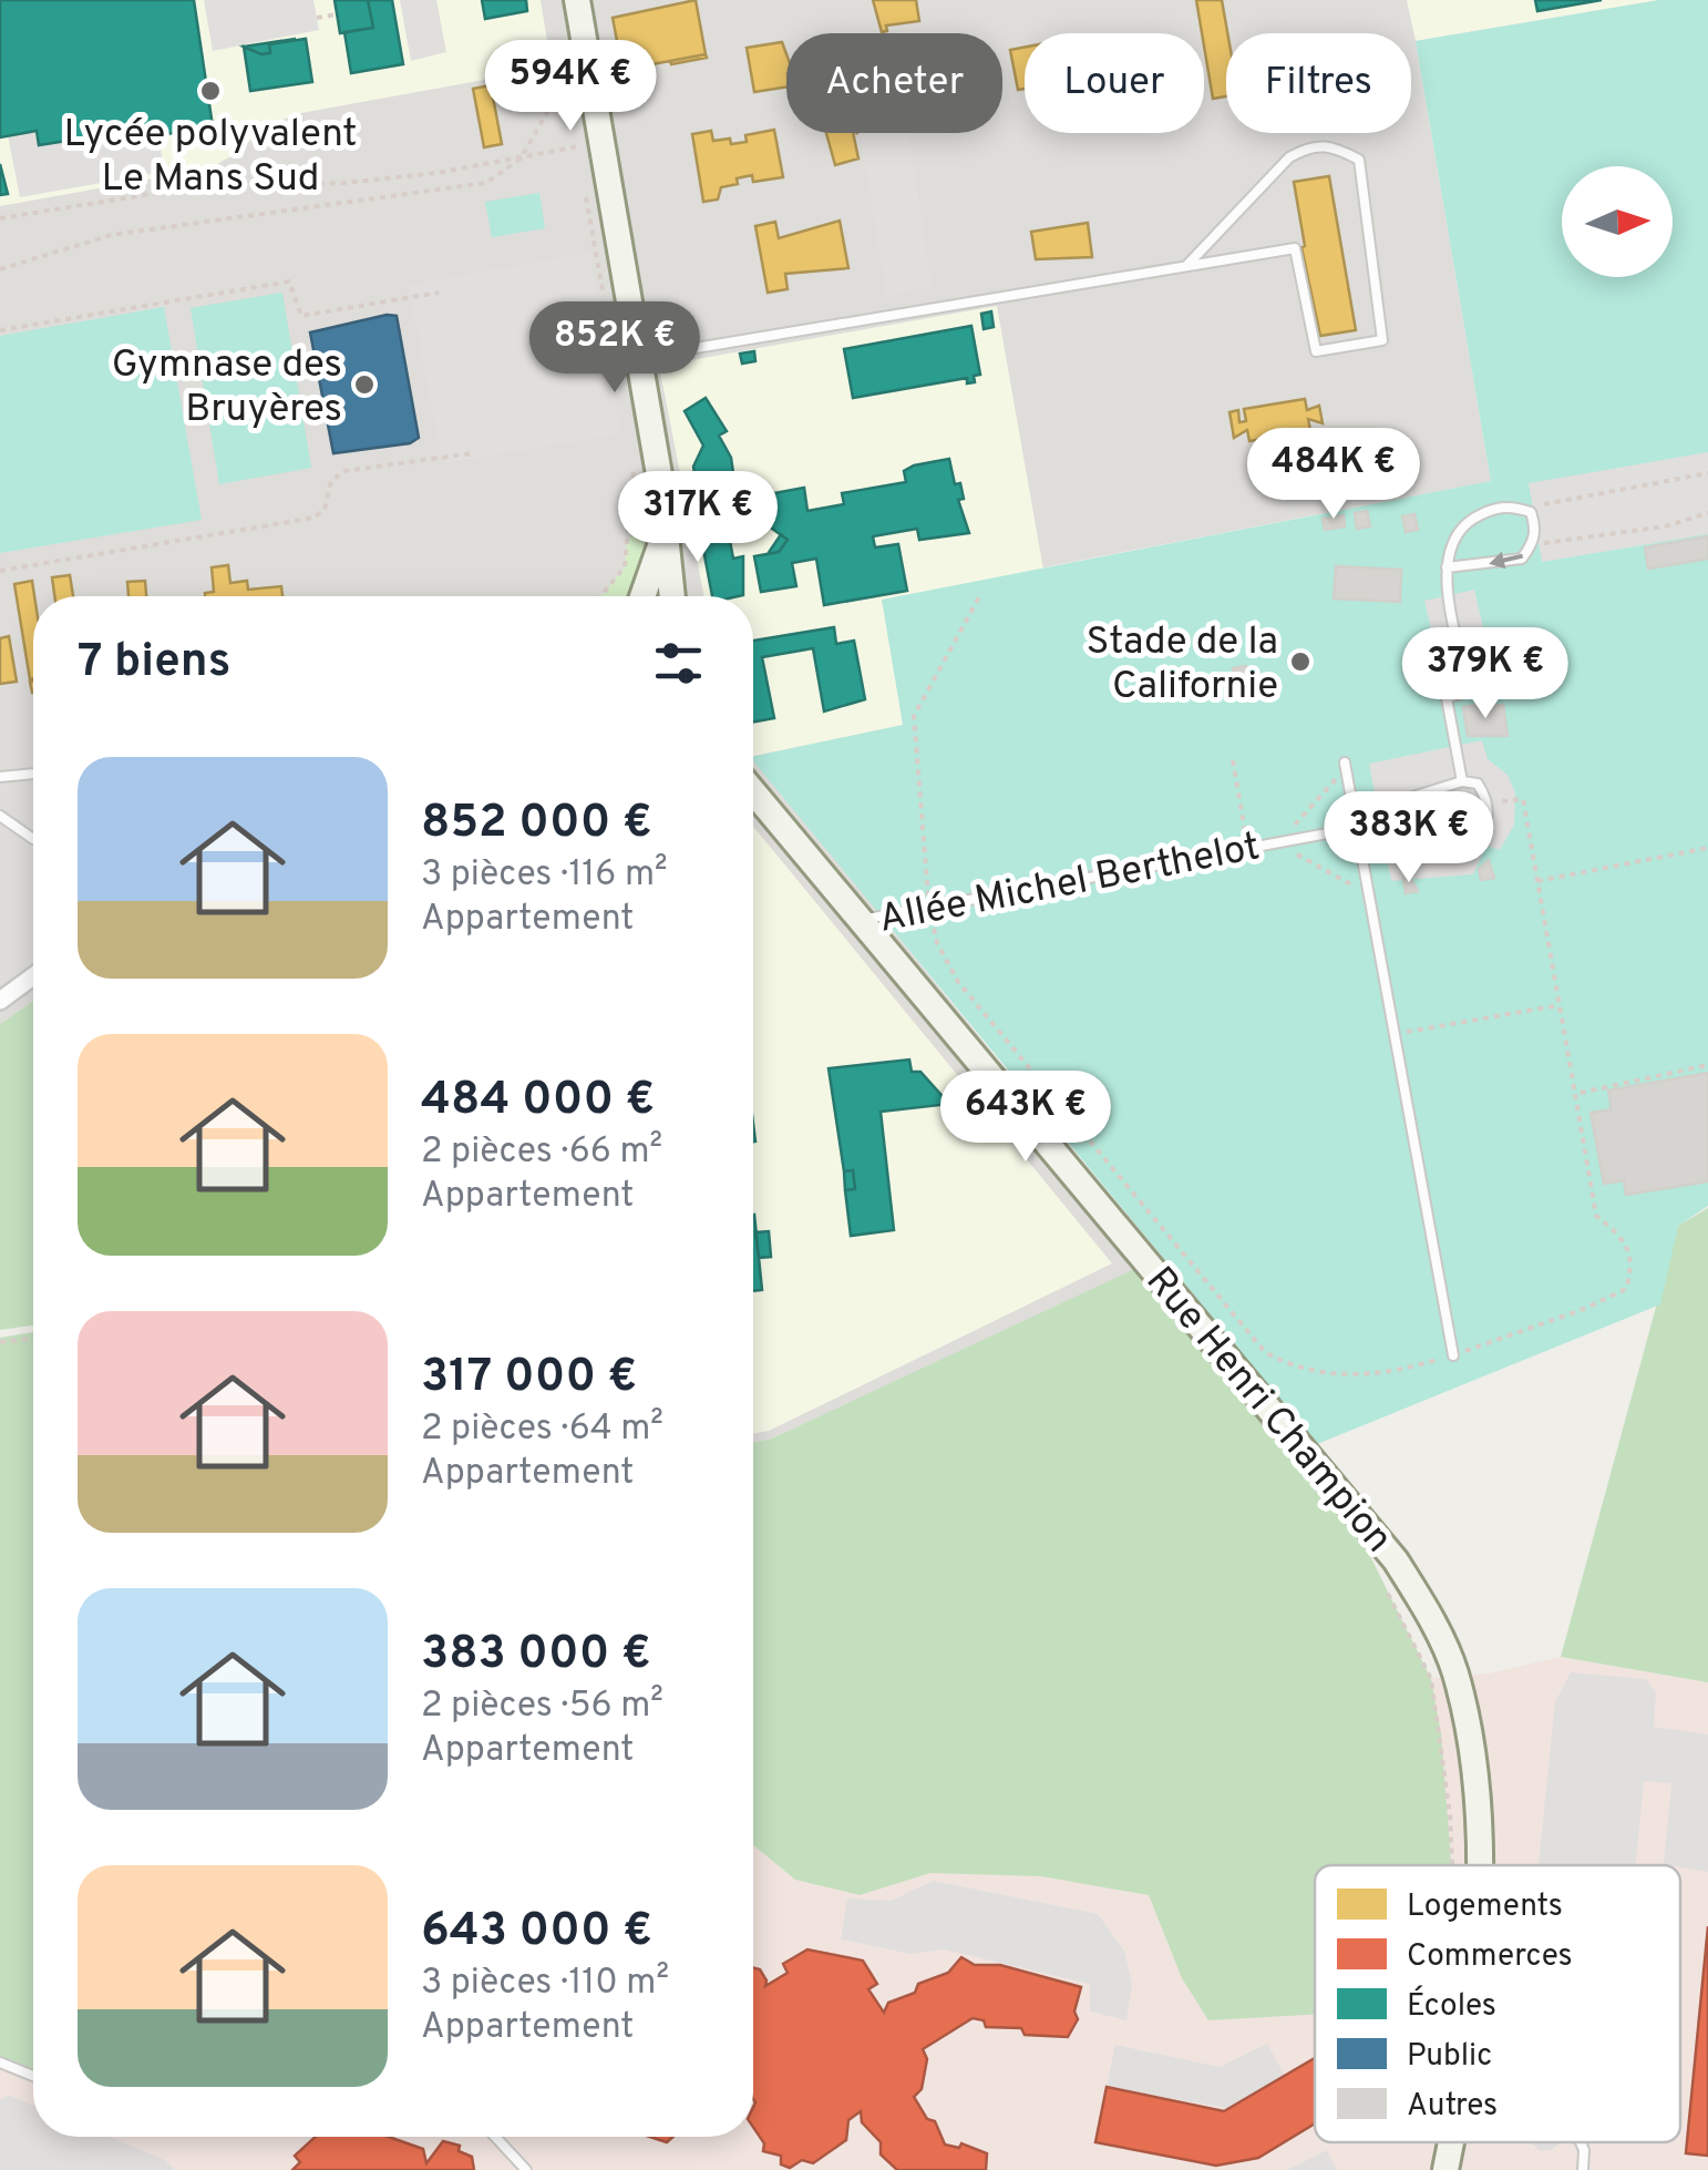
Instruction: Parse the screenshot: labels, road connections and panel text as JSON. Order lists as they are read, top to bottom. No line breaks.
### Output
{"streets":{"street":["Rue Henri Champion"],"lane":["Allée Michel Berthelot"]},"crossings":[["Allée Michel Berthelot","Rue Henri Champion"]],"places":["Lycée polyvalent Le Mans Sud","Gymnase des Bruyères","Stade de la Californie"],"legend":["Logements","Commerces","Écoles","Public","Autres"],"north":"right","page":{"chip":["Acheter","Louer","Filtres"],"price":["594K €","852K €","484K €","317K €","379K €","383K €","643K €"],"heading":"7 biens","list":[{"name":"852 000 €","note":"3 pièces · 116 m² · Appartement"},{"name":"484 000 €","note":"2 pièces · 66 m² · Appartement"},{"name":"317 000 €","note":"2 pièces · 64 m² · Appartement"},{"name":"383 000 €","note":"2 pièces · 56 m² · Appartement"},{"name":"643 000 €","note":"3 pièces · 110 m² · Appartement"}]}}
